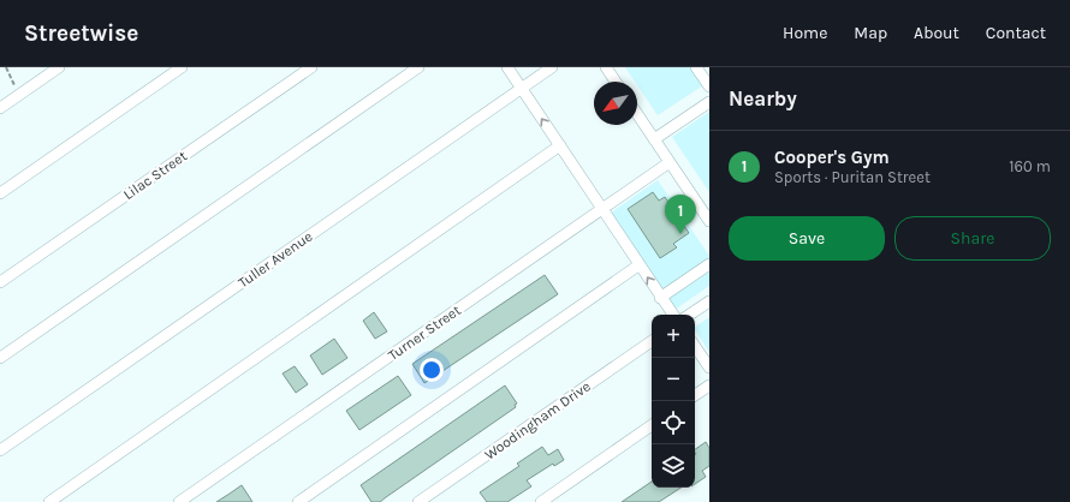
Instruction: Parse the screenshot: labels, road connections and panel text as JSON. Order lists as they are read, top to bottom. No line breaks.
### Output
{"streets":{"street":["Lilac Street","Tuller Avenue","Turner Street","Woodingham Drive"]},"north":"bottom left","page":{"header":"Streetwise","nav":["Home","Map","About","Contact"],"heading":"Nearby","list":[{"mark":"1","name":"Cooper's Gym","note":"Sports · Puritan Street","value":"160 m"}],"pins":"1","buttons":["Save","Share"],"map_buttons":["+","−"]}}
